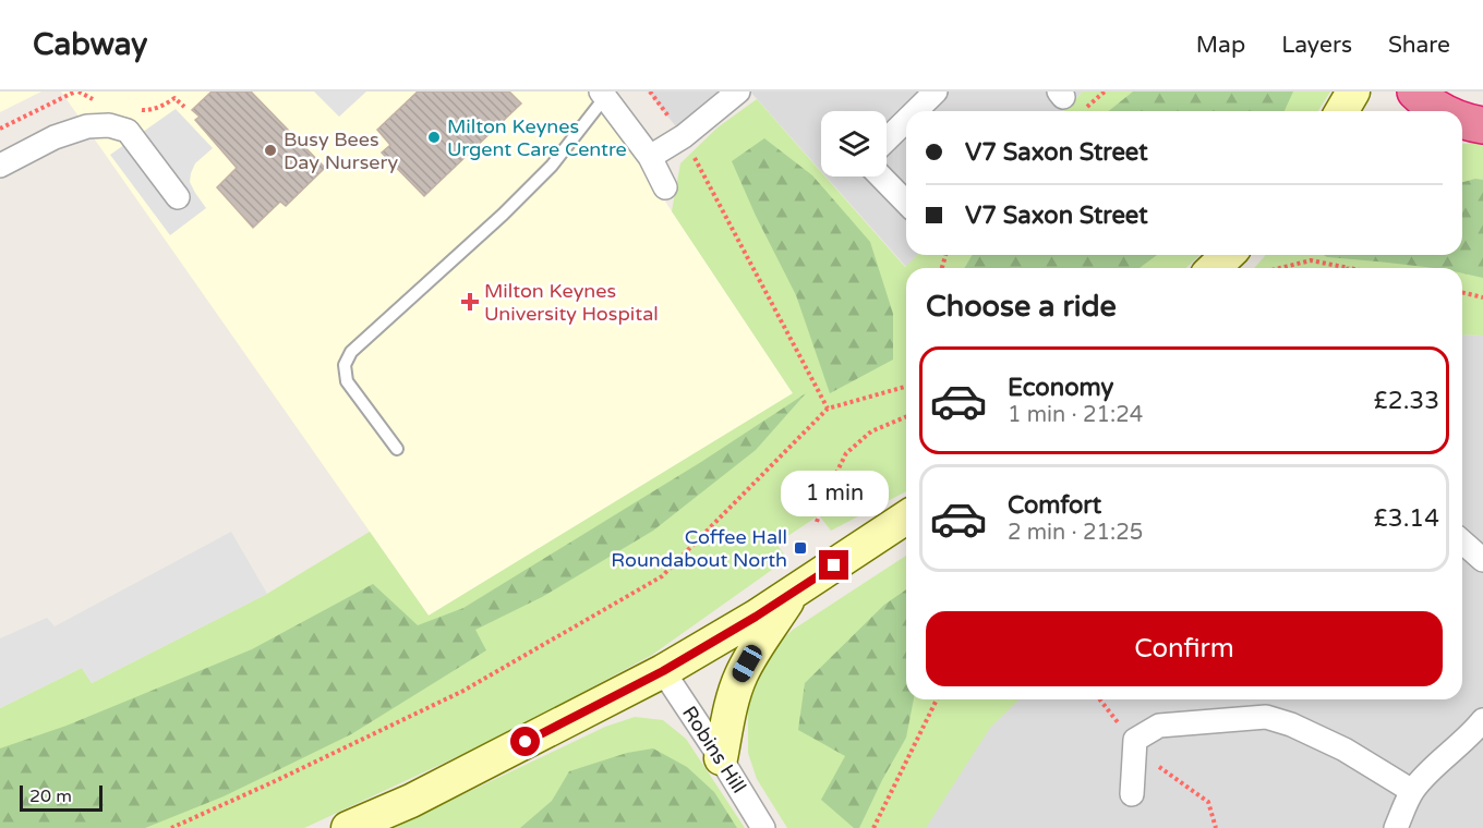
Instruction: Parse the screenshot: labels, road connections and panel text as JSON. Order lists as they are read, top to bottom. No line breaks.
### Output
{"streets":{"street":["Robins Hill"]},"places":{"other":["Milton Keynes Urgent Care Centre","Busy Bees Day Nursery"],"health":["Milton Keynes University Hospital"],"transit":["Coffee Hall Roundabout North"]},"scale_bar":"20 m","page":{"header":"Cabway","nav":["Map","Layers","Share"],"banner":["V7 Saxon Street","V7 Saxon Street"],"heading":"Choose a ride","list":[{"name":"Economy","note":"1 min · 21:24","value":"£2.33"},{"name":"Comfort","note":"2 min · 21:25","value":"£3.14"}],"bubble":"1 min","buttons":"Confirm","scale":"20 m"}}
